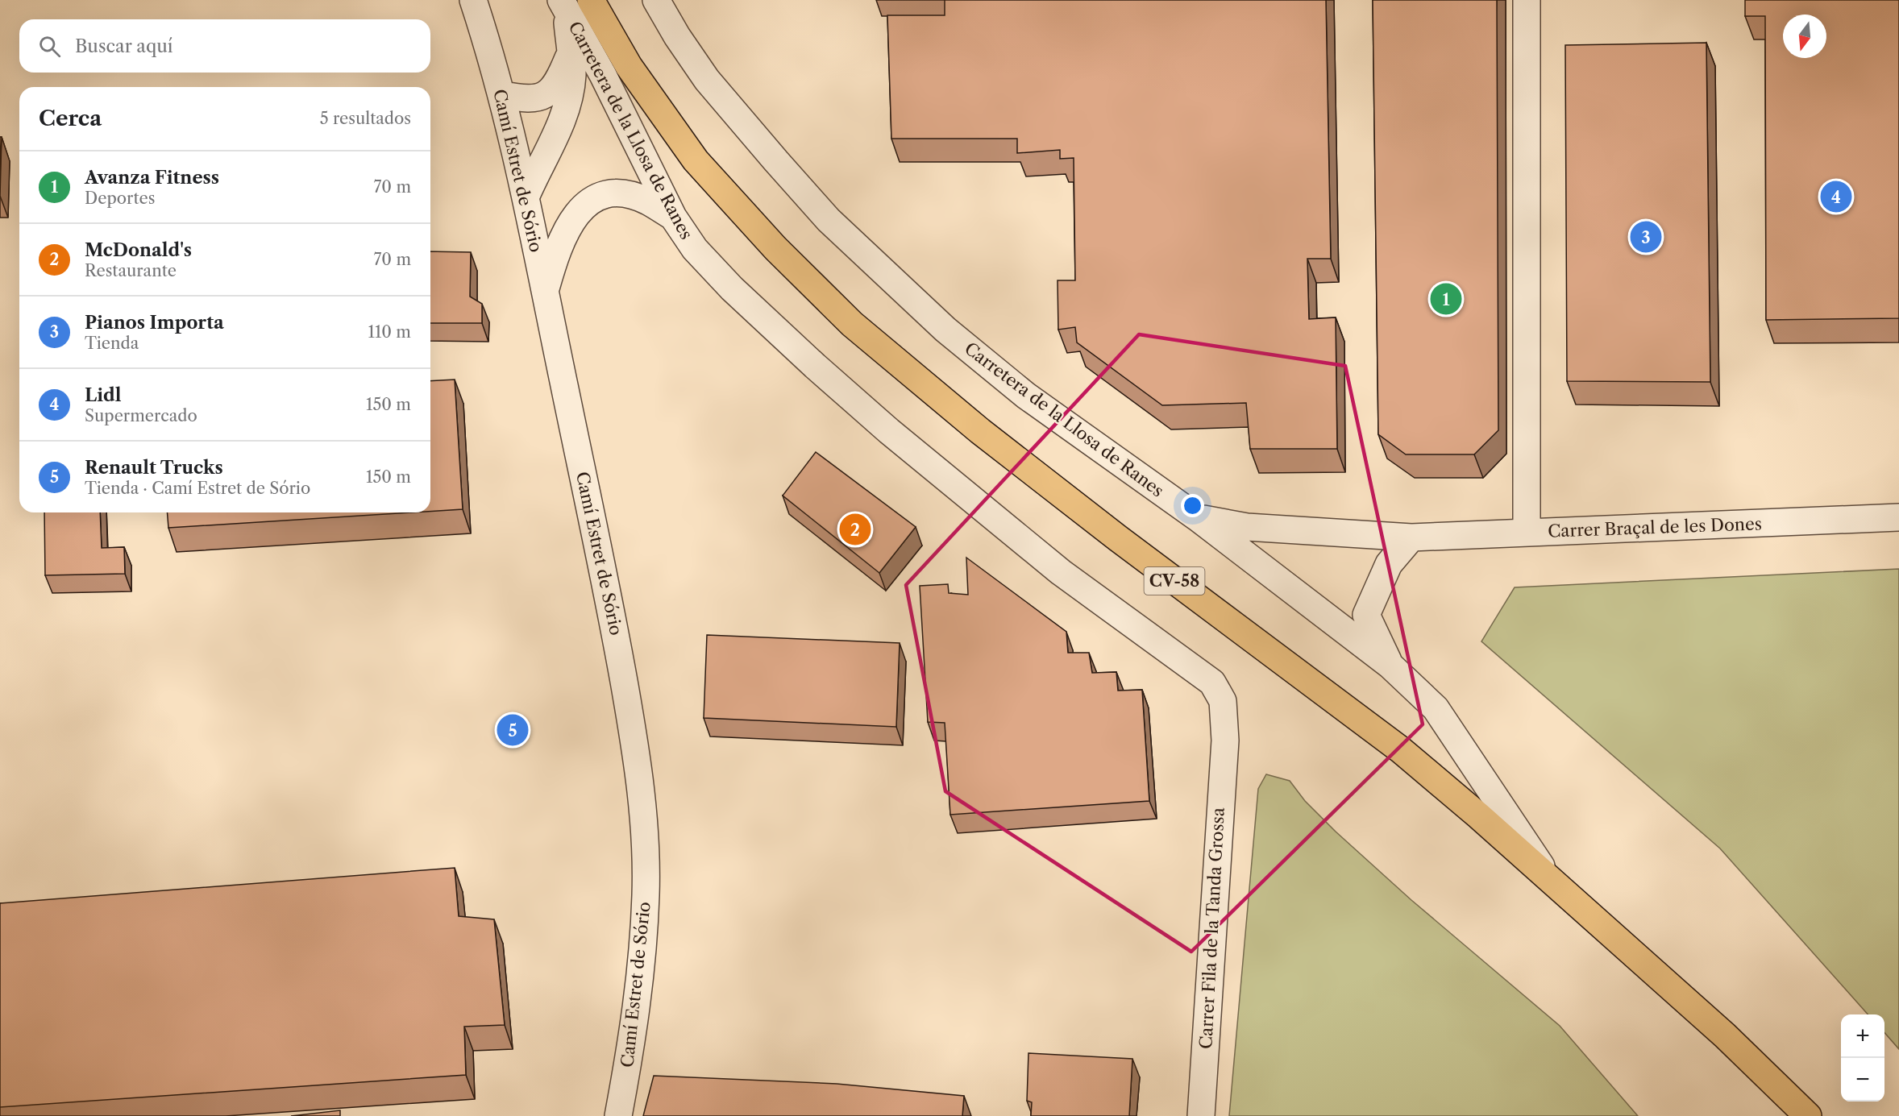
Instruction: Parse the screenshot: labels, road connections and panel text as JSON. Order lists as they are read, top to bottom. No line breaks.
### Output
{"streets":{"main road":["CV-58"],"street":["Carretera de la Llosa de Ranes","Camí Estret de Sório","Carrer Braçal de les Dones","Carrer Fila de la Tanda Grossa"]},"crossings":[["Carretera de la Llosa de Ranes","Carrer Braçal de les Dones"],["Carretera de la Llosa de Ranes","CV-58"],["Carretera de la Llosa de Ranes","Carrer Fila de la Tanda Grossa"]],"north":"bottom","page":{"search":"Buscar aquí","heading":["Cerca","5 resultados"],"list":[{"mark":"1","name":"Avanza Fitness","note":"Deportes","value":"70 m"},{"mark":"2","name":"McDonald's","note":"Restaurante","value":"70 m"},{"mark":"3","name":"Pianos Importa","note":"Tienda","value":"110 m"},{"mark":"4","name":"Lidl","note":"Supermercado","value":"150 m"},{"mark":"5","name":"Renault Trucks","note":"Tienda · Camí Estret de Sório","value":"150 m"}],"pins":["4","3","1","2","5"],"map_buttons":["+","−"]}}
